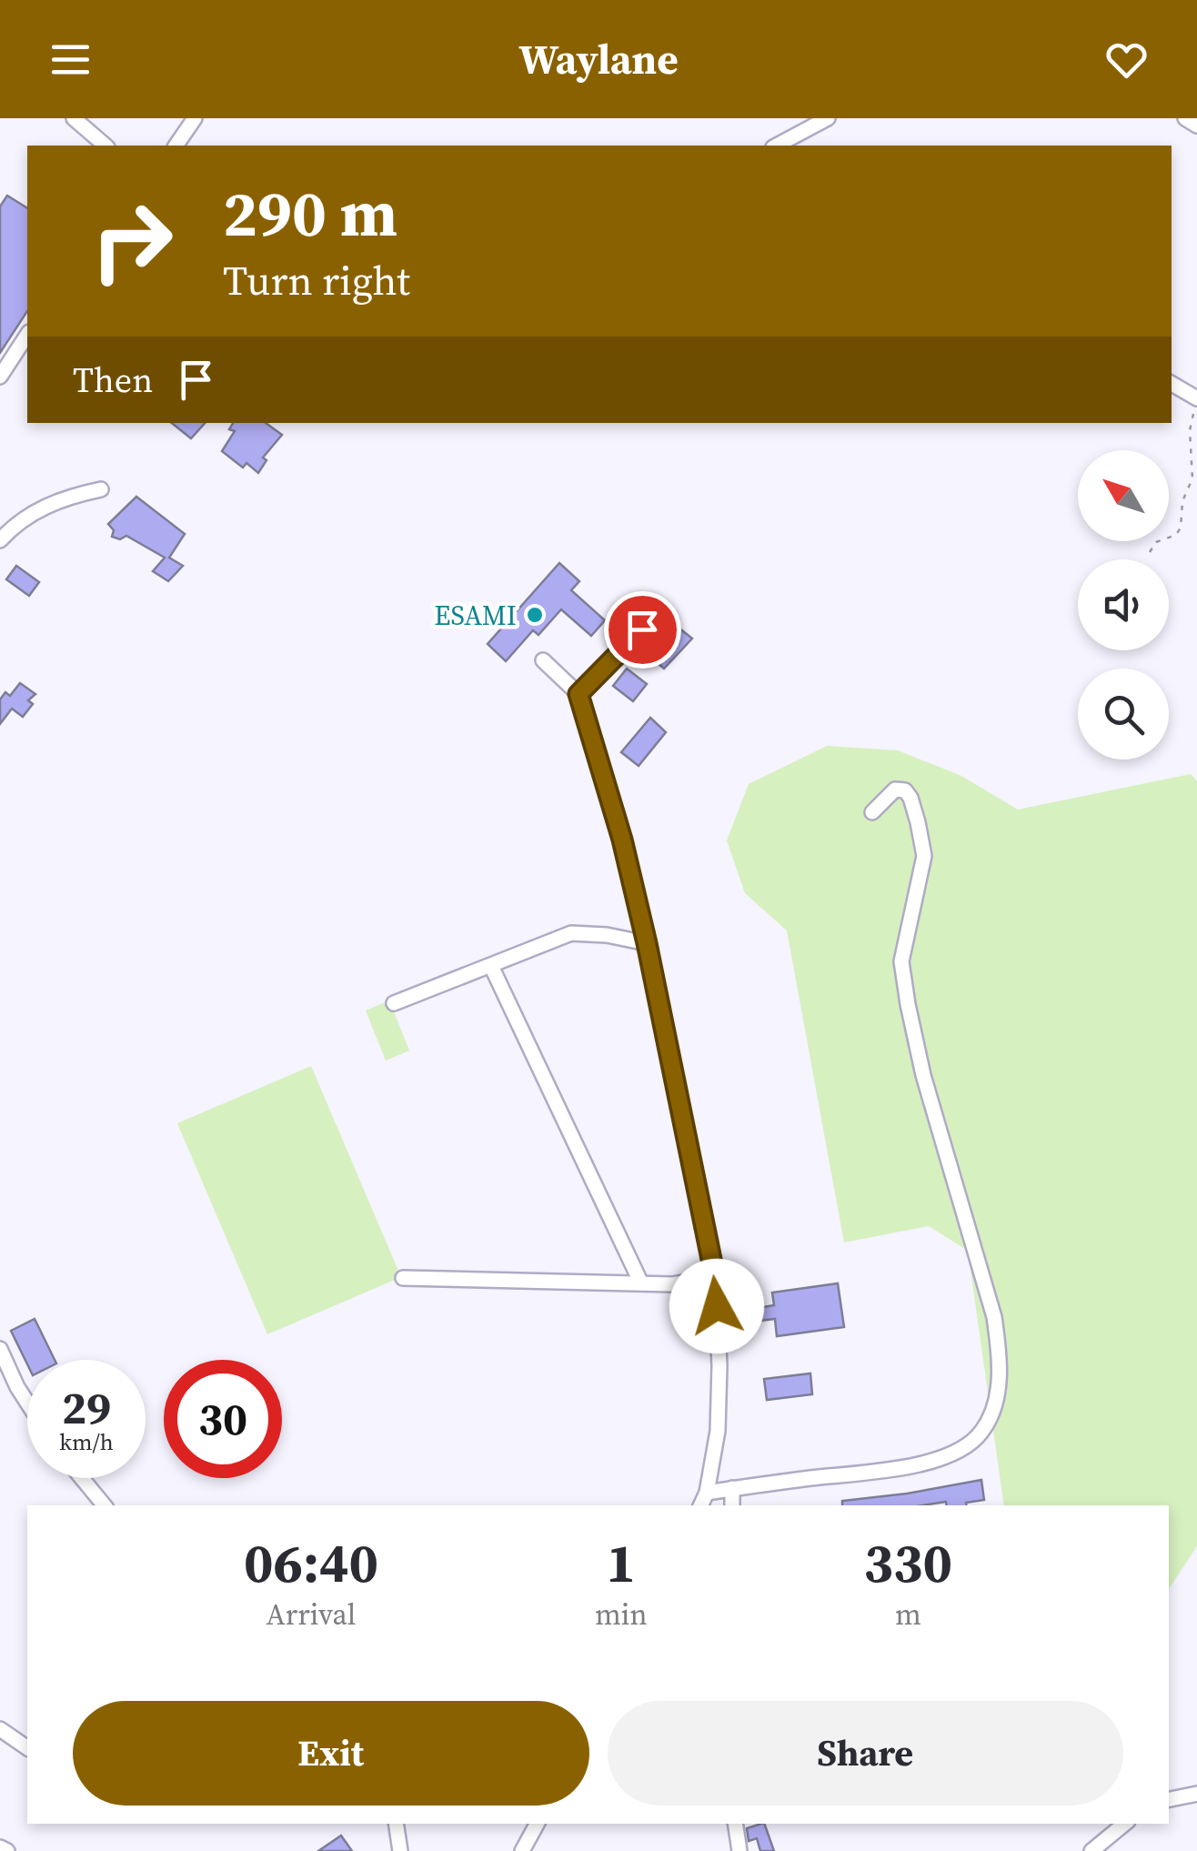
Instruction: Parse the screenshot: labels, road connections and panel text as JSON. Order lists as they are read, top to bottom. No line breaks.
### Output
{"places":["ESAMI"],"north":"top left","page":{"header":"Waylane","turn":["290 m","Turn right"],"then":"Then","speed":"29 km/h","limit":"30","eta":["06:40","Arrival","1","min","330","m"],"buttons":["Exit","Share"]}}
